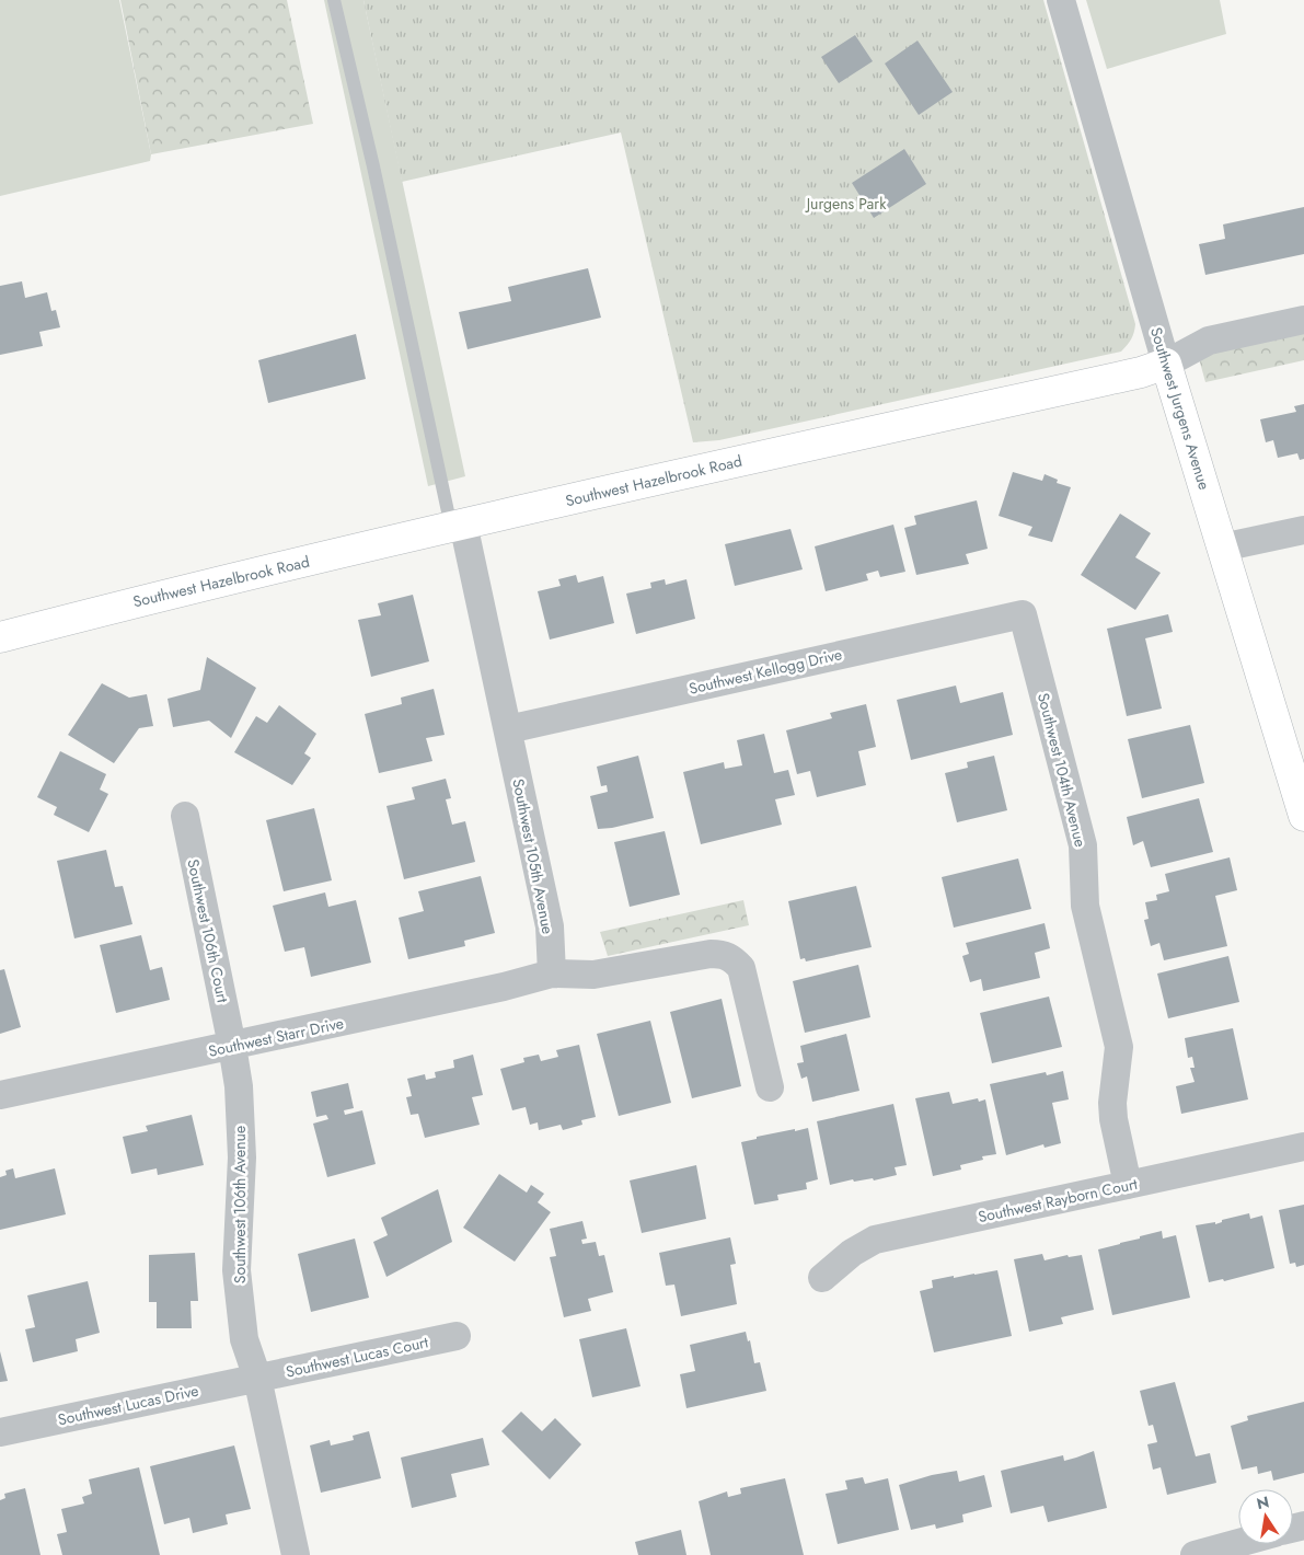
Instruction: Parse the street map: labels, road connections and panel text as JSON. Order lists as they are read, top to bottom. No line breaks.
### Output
{"streets":{"street":["Southwest Jurgens Avenue","Southwest Hazelbrook Road","Southwest Kellogg Drive","Southwest 104th Avenue","Southwest 105th Avenue","Southwest 106th Court","Southwest Starr Drive","Southwest Rayborn Court","Southwest 106th Avenue","Southwest Lucas Court","Southwest Lucas Drive"]},"crossings":[["Southwest Jurgens Avenue","Southwest Hazelbrook Road"],["Southwest Hazelbrook Road","Southwest 105th Avenue"],["Southwest Kellogg Drive","Southwest 104th Avenue"],["Southwest Kellogg Drive","Southwest 105th Avenue"],["Southwest 104th Avenue","Southwest Rayborn Court"],["Southwest 105th Avenue","Southwest Starr Drive"],["Southwest 106th Court","Southwest Starr Drive"],["Southwest 106th Court","Southwest 106th Avenue"],["Southwest Starr Drive","Southwest 106th Avenue"],["Southwest 106th Avenue","Southwest Lucas Court"],["Southwest 106th Avenue","Southwest Lucas Drive"],["Southwest Lucas Court","Southwest Lucas Drive"]],"parks":["Jurgens Park"],"north":"top"}
